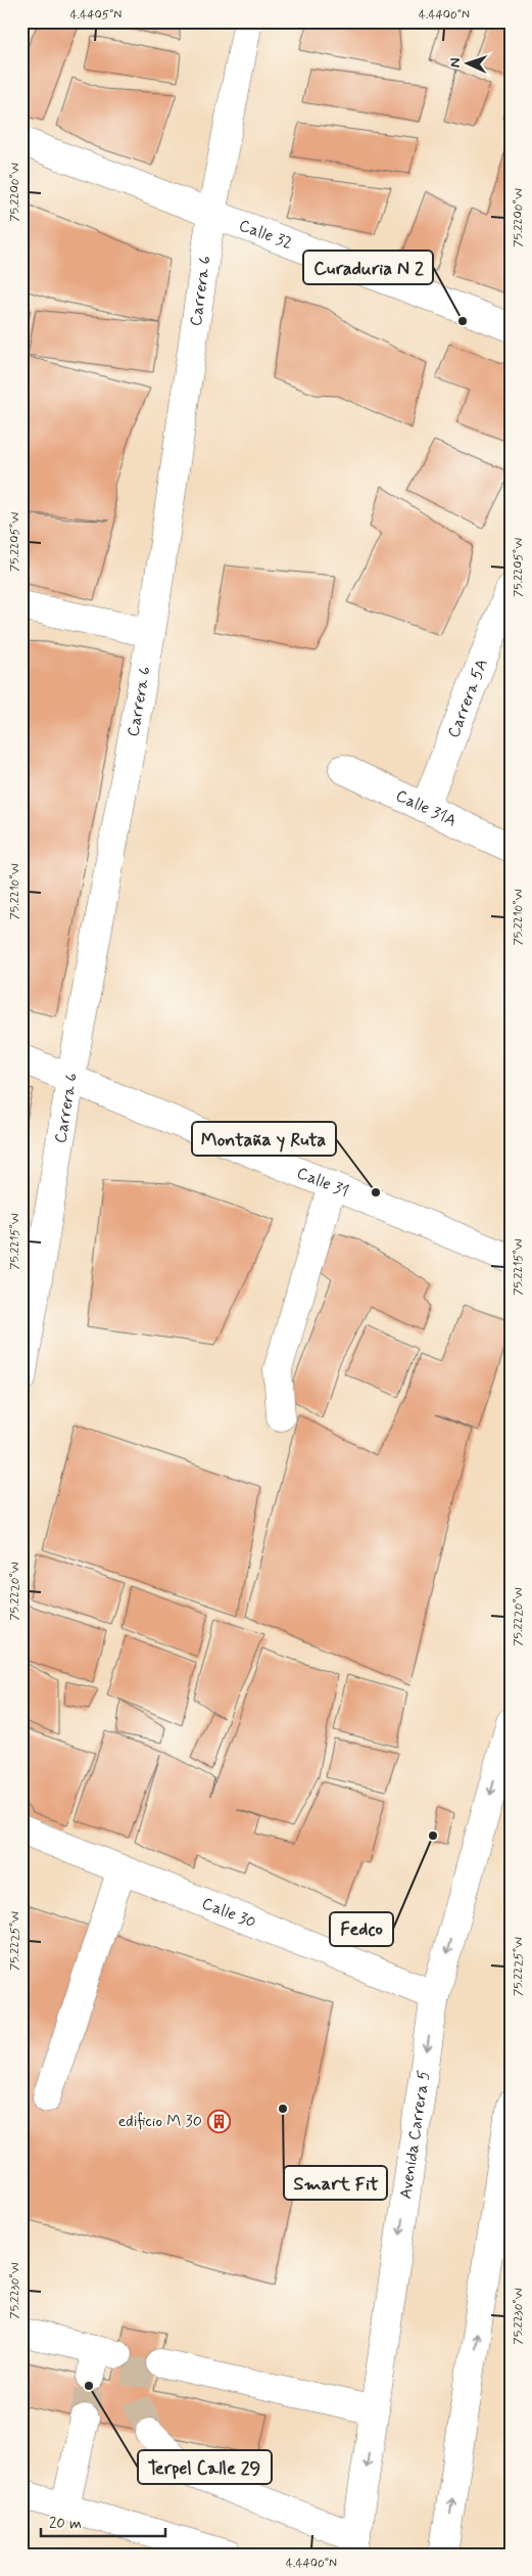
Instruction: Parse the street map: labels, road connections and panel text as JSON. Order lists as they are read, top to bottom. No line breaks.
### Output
{"streets":{"street":["Calle 32","Carrera 6","Carrera 5A","Calle 31A","Calle 31","Calle 30","Avenida Carrera 5"]},"crossings":[["Calle 32","Carrera 6"],["Carrera 6","Calle 31"],["Carrera 5A","Calle 31A"],["Calle 30","Avenida Carrera 5"]],"places":{"other":["Curaduria N 2","Montaña y Ruta","Fedco","Smart Fit","Terpel Calle 29"],"building":["edificio M 30"]},"scale_bar":"20 m","north":"left","coordinates":["4.4405°N","4.4400°N","75.2200°W","75.2205°W","75.2210°W","75.2215°W","75.2220°W","75.2225°W","75.2230°W"]}
